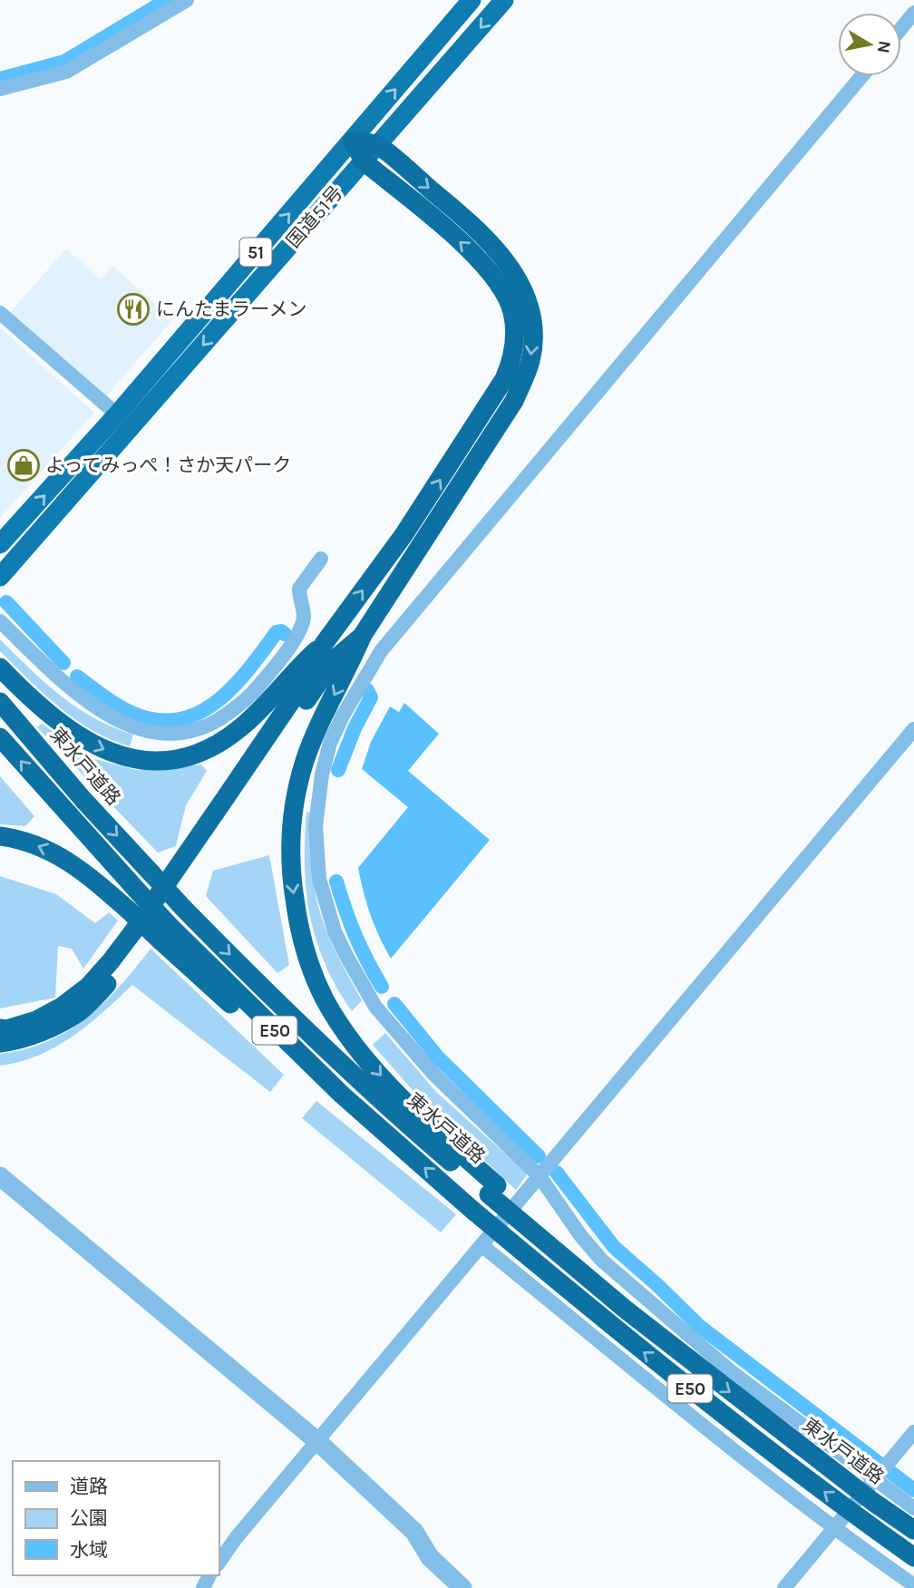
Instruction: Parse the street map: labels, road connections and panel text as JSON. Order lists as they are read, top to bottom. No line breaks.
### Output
{"streets":{"highway":["国道51号","51","東水戸道路","E50"]},"places":{"restaurant":["にんたまラーメン"],"shop":["よってみっぺ！さか天パーク"]},"legend":["道路","公園","水域"],"north":"right"}
